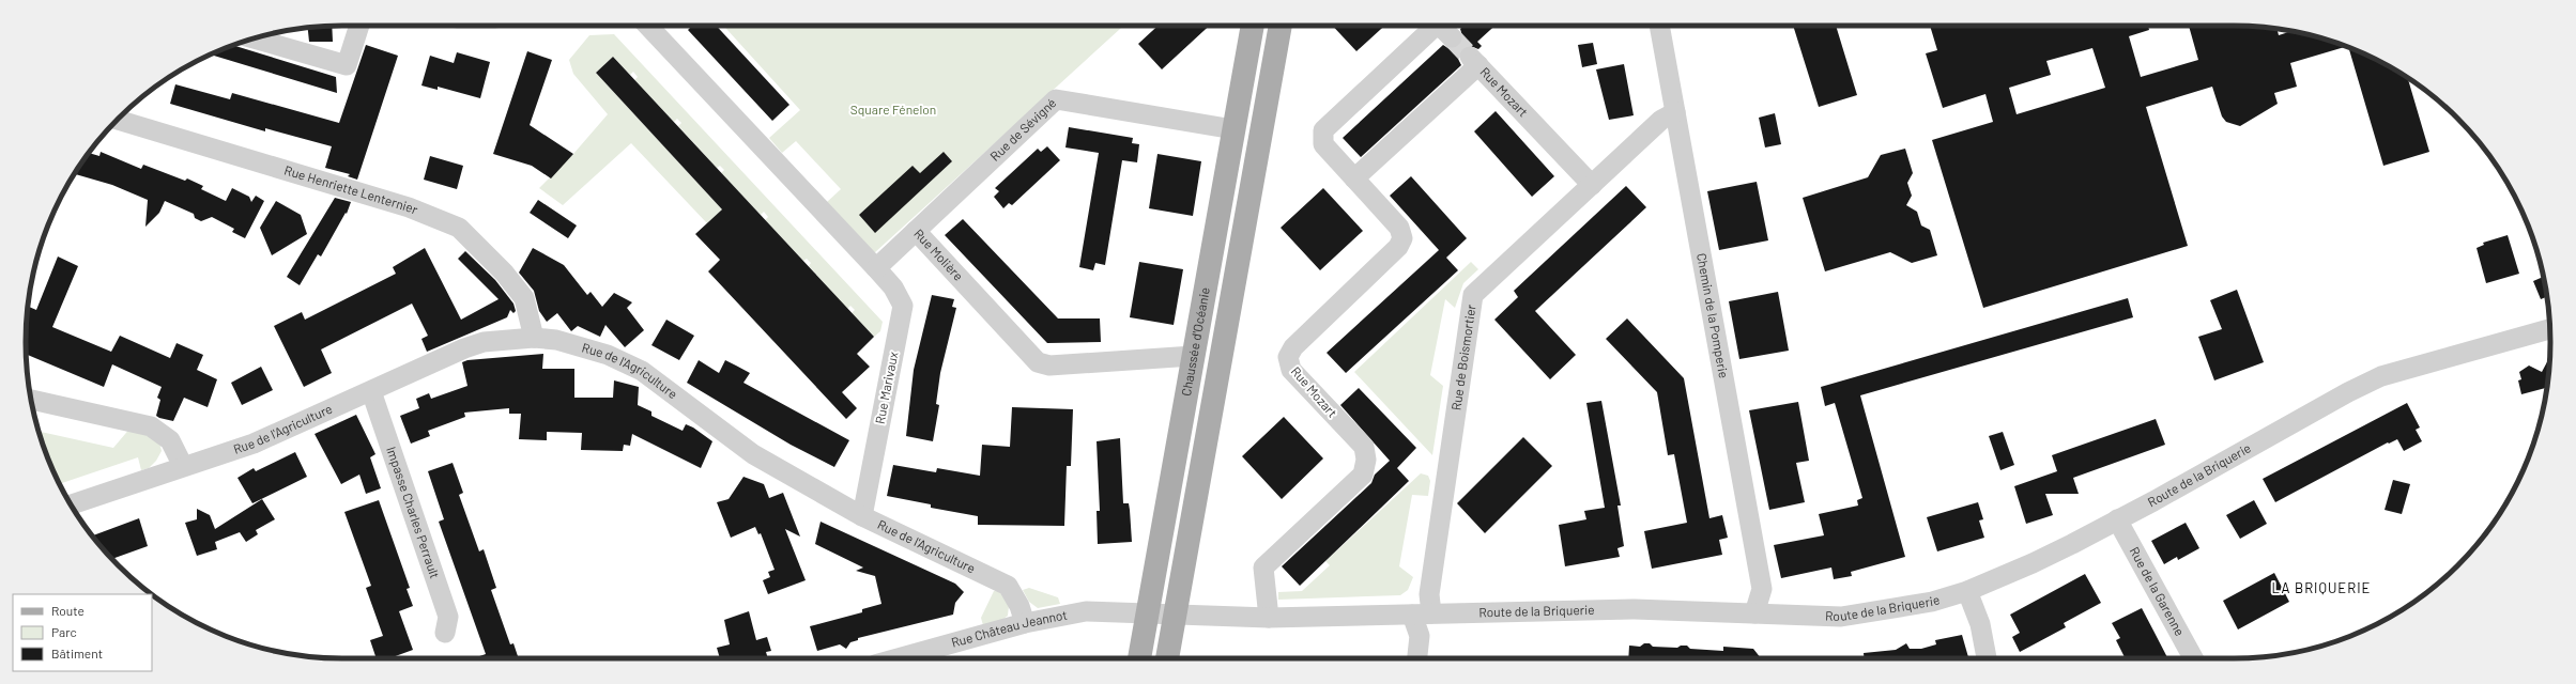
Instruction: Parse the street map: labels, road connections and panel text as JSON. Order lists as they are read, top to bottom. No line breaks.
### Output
{"streets":{"main road":["Chaussée d'Océanie"],"street":["Rue Mozart","Rue de Sévigné","Rue Henriette Lenternier","Rue Molière","Chemin de la Pomperie","Rue de Boismortier","Rue de l'Agriculture","Rue Marivaux","Route de la Briquerie","Impasse Charles Perrault","Rue de la Garenne","Rue Château Jeannot"]},"crossings":[["Rue Mozart","Rue de Boismortier"],["Rue Mozart","Route de la Briquerie"],["Rue de Sévigné","Rue Molière"],["Rue de Sévigné","Chaussée d'Océanie"],["Rue Henriette Lenternier","Rue de l'Agriculture"],["Rue Molière","Chaussée d'Océanie"],["Rue Molière","Rue Marivaux"],["Chemin de la Pomperie","Rue de Boismortier"],["Chemin de la Pomperie","Route de la Briquerie"],["Chaussée d'Océanie","Route de la Briquerie"],["Chaussée d'Océanie","Rue Château Jeannot"],["Rue de Boismortier","Route de la Briquerie"],["Rue de l'Agriculture","Rue Marivaux"],["Rue de l'Agriculture","Impasse Charles Perrault"],["Rue de l'Agriculture","Rue Château Jeannot"],["Route de la Briquerie","Rue de la Garenne"],["Route de la Briquerie","Rue Château Jeannot"]],"districts":["LA BRIQUERIE"],"parks":["Square Fénelon"],"legend":["Route","Parc","Bâtiment"]}
